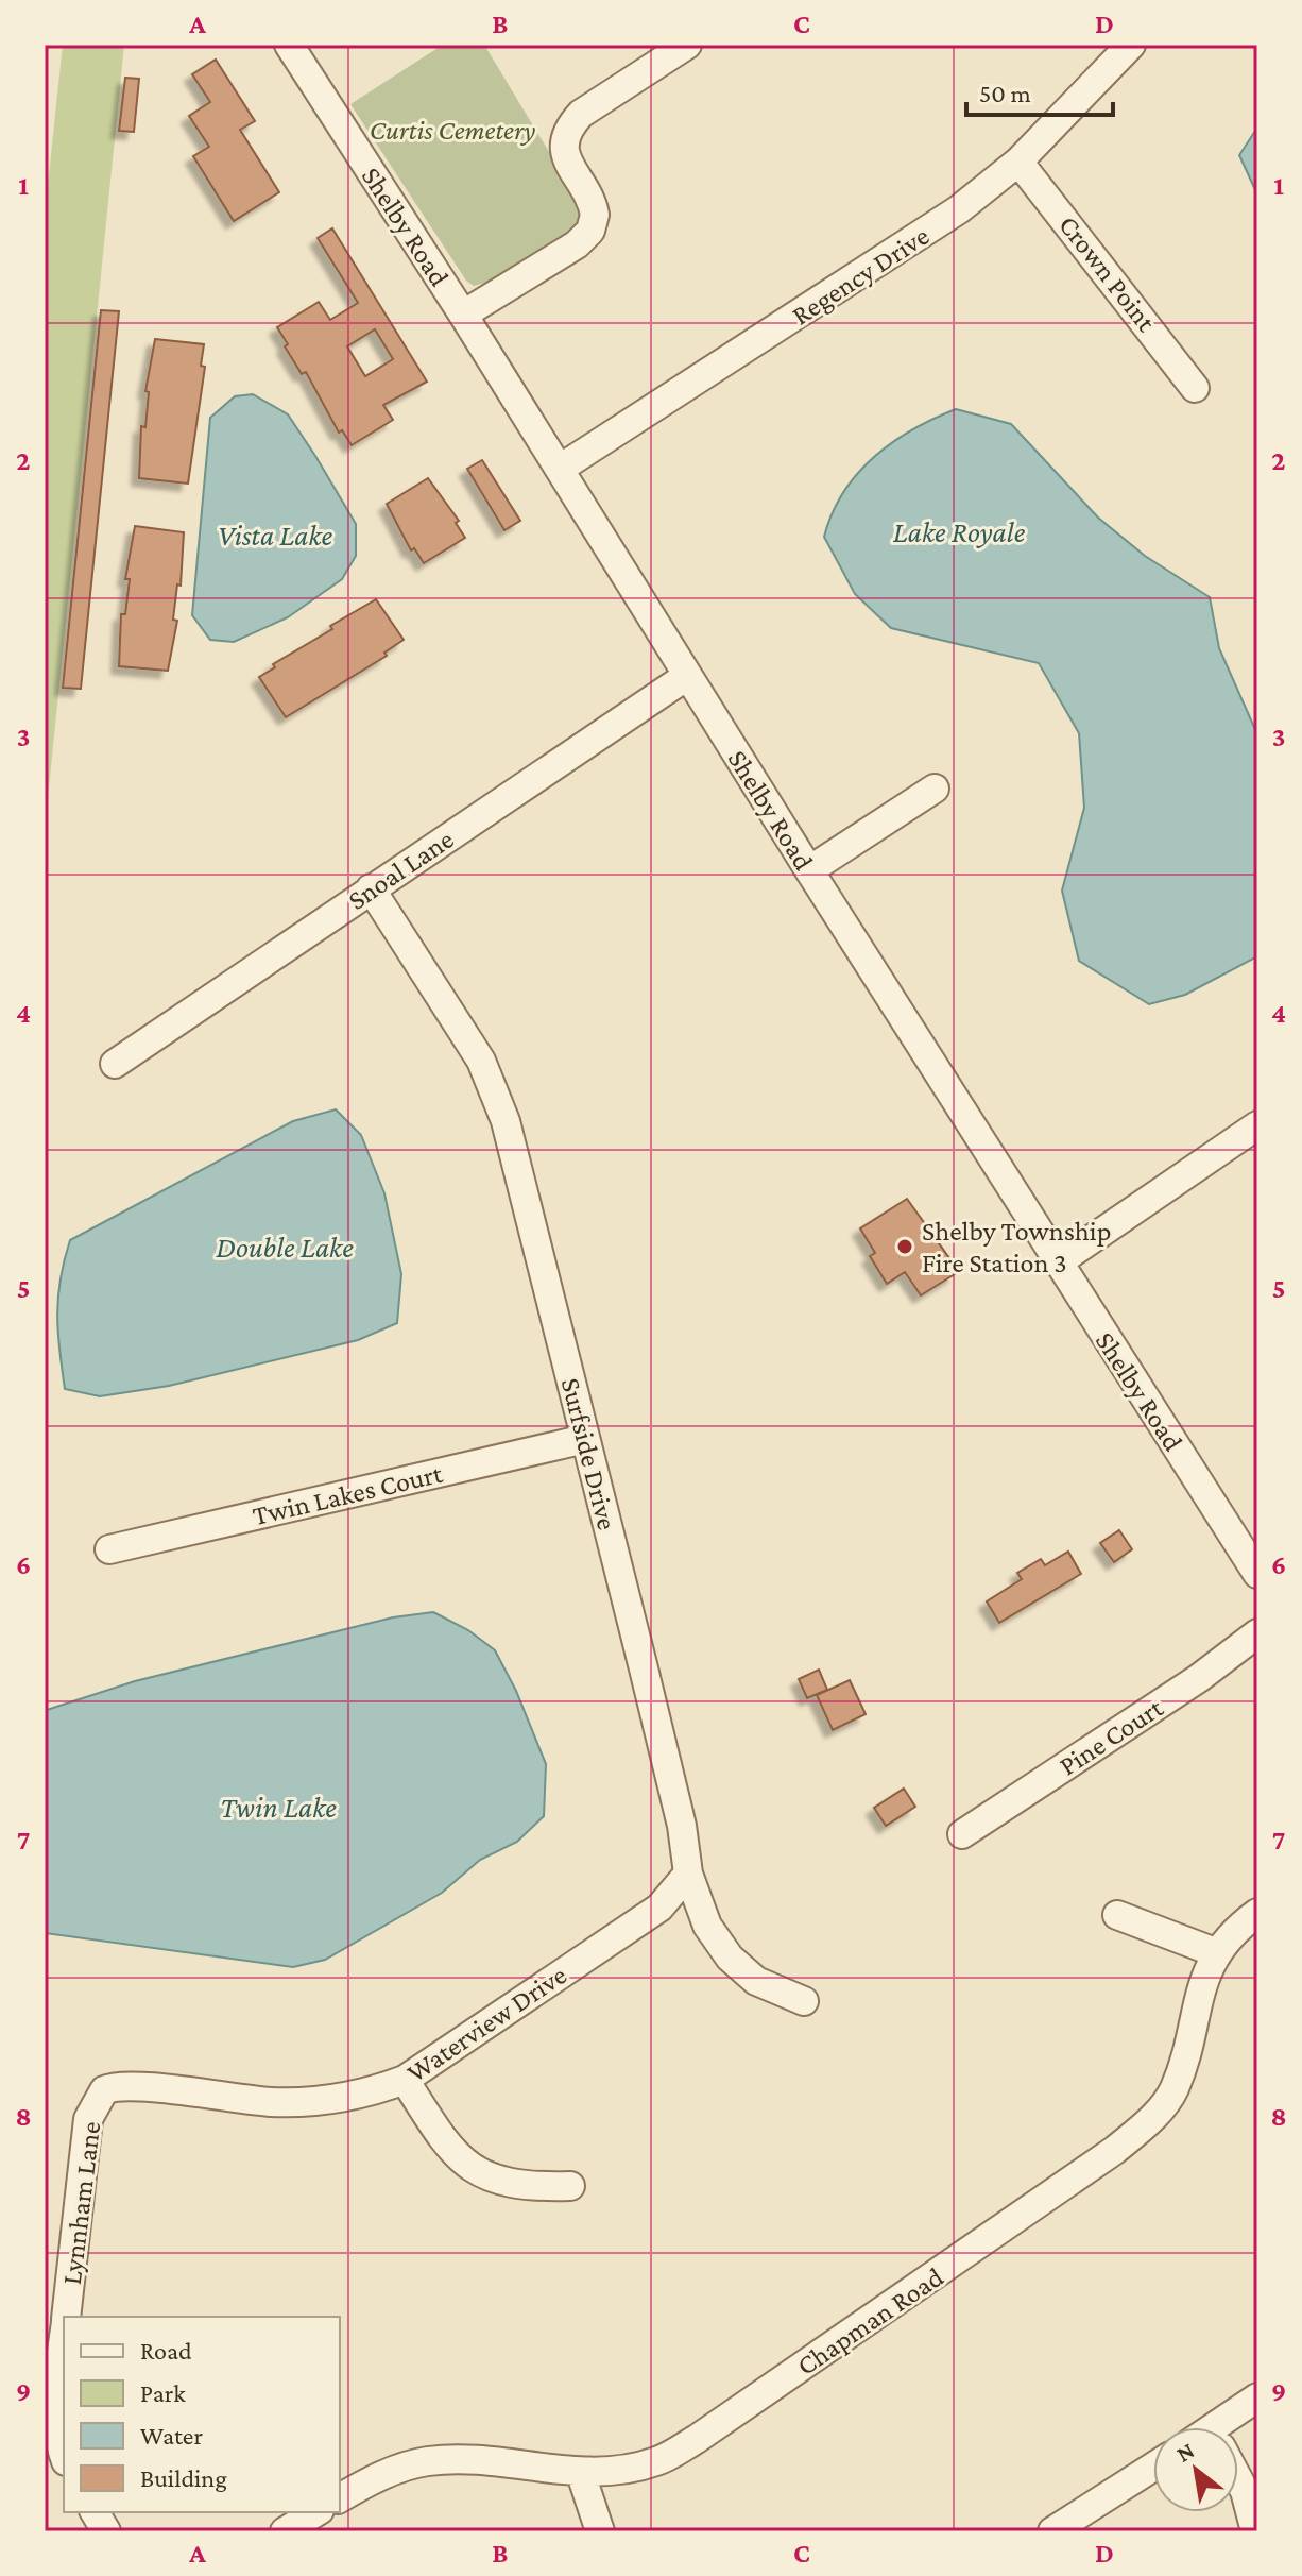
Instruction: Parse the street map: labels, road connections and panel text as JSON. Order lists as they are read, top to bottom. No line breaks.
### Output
{"streets":{"street":["Shelby Road","Crown Point","Regency Drive","Snoal Lane","Surfside Drive","Twin Lakes Court","Pine Court","Waterview Drive","Lynnham Lane","Chapman Road"]},"crossings":[["Shelby Road","Regency Drive"],["Shelby Road","Snoal Lane"],["Crown Point","Regency Drive"],["Snoal Lane","Surfside Drive"],["Surfside Drive","Twin Lakes Court"],["Surfside Drive","Waterview Drive"],["Waterview Drive","Lynnham Lane"]],"water":["Lake Royale","Vista Lake","Double Lake","Twin Lake"],"parks":["Curtis Cemetery"],"places":["Shelby Township Fire Station 3"],"legend":["Road","Park","Water","Building"],"scale_bar":"50 m","north":"top left","grid":{"columns":["A","B","C","D"],"rows":["1","2","3","4","5","6","7","8","9"]}}
